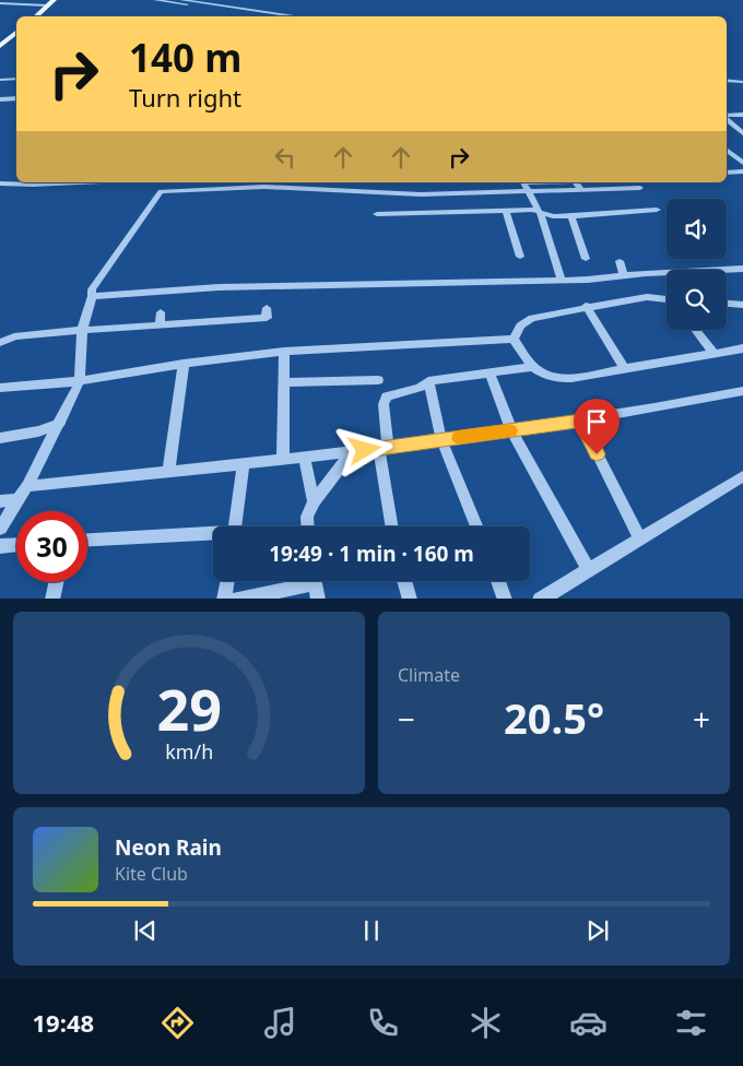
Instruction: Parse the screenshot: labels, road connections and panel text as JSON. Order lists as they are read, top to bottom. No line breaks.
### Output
{"page":{"turn":["140 m","Turn right"],"limit":"30","trip":"19:49 · 1 min · 160 m","tile":"Climate","heat":["−","20.5°","+"],"song":["Neon Rain","Kite Club"],"tabs":"19:48","gauge":["29","km/h"]}}
